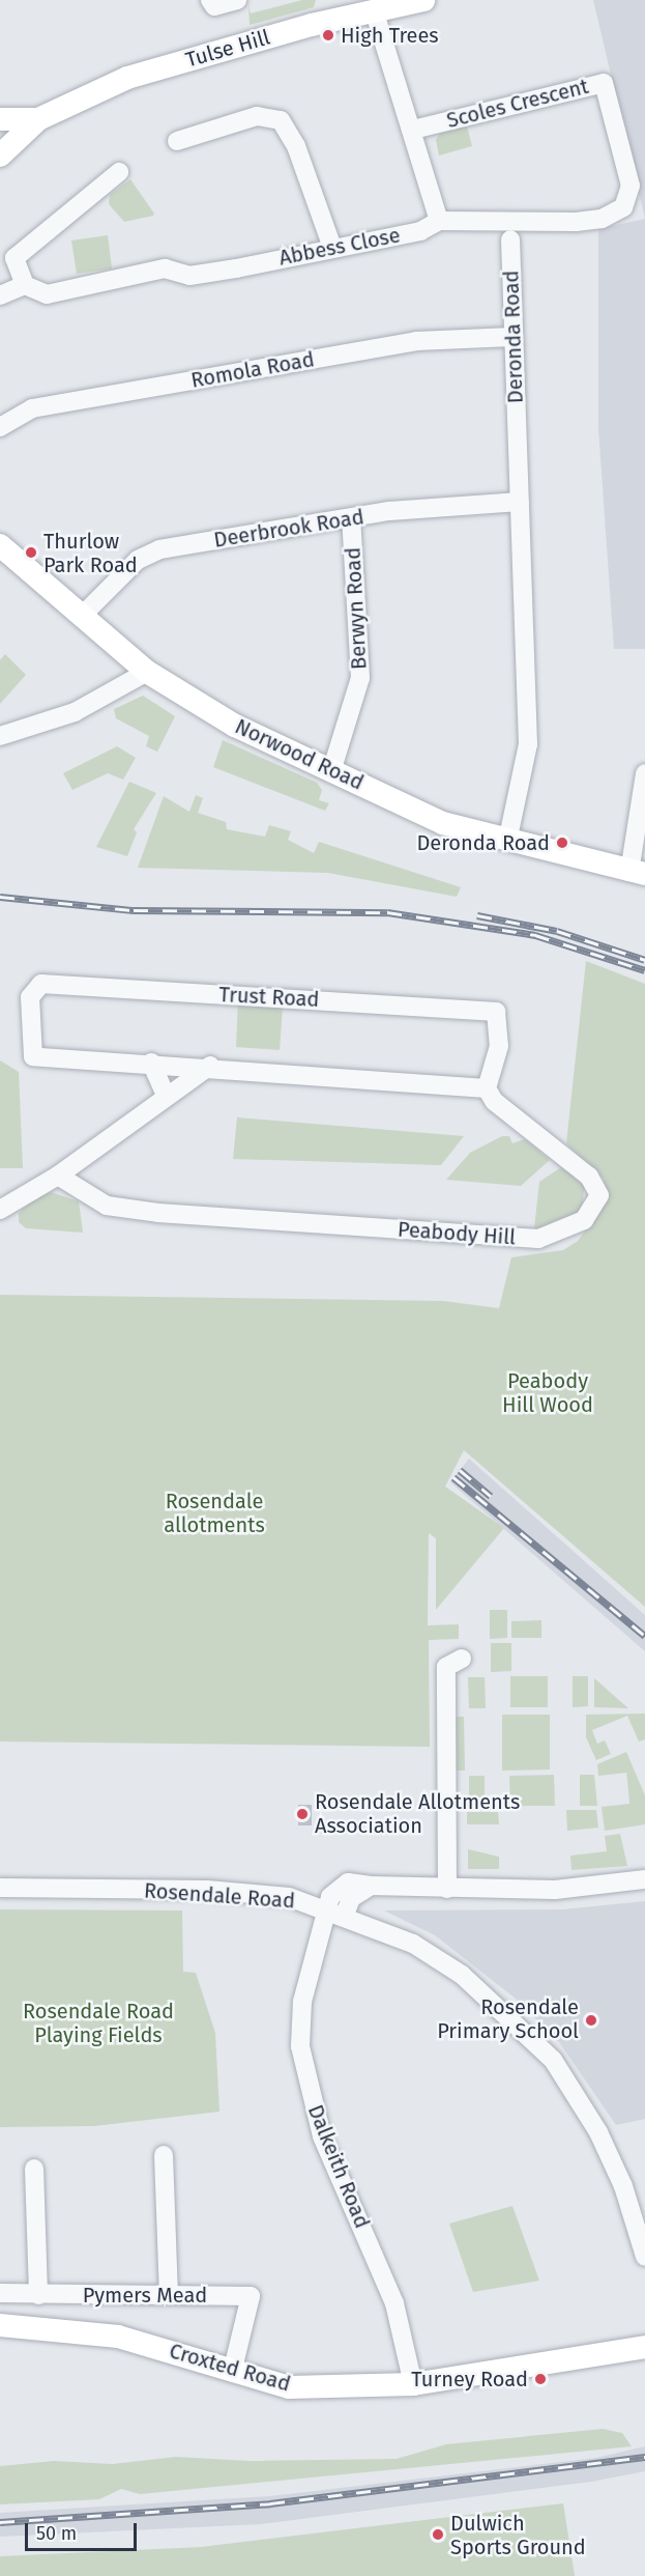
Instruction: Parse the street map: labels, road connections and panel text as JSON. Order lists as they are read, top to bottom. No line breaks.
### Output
{"streets":{"main road":["Tulse Hill","Norwood Road","Croxted Road"],"street":["Scoles Crescent","Abbess Close","Deronda Road","Romola Road","Deerbrook Road","Berwyn Road","Trust Road","Peabody Hill","Rosendale Road","Dalkeith Road","Pymers Mead"]},"crossings":[["Scoles Crescent","Abbess Close"],["Deronda Road","Romola Road"],["Deronda Road","Deerbrook Road"],["Deronda Road","Norwood Road"],["Deerbrook Road","Berwyn Road"],["Deerbrook Road","Norwood Road"],["Berwyn Road","Norwood Road"],["Trust Road","Peabody Hill"],["Rosendale Road","Dalkeith Road"],["Dalkeith Road","Croxted Road"],["Pymers Mead","Croxted Road"]],"parks":["Peabody Hill Wood","Rosendale allotments","Rosendale Road Playing Fields"],"places":["High Trees","Thurlow Park Road","Deronda Road","Rosendale Allotments Association","Rosendale Primary School","Turney Road","Dulwich Sports Ground"],"scale_bar":"50 m"}
